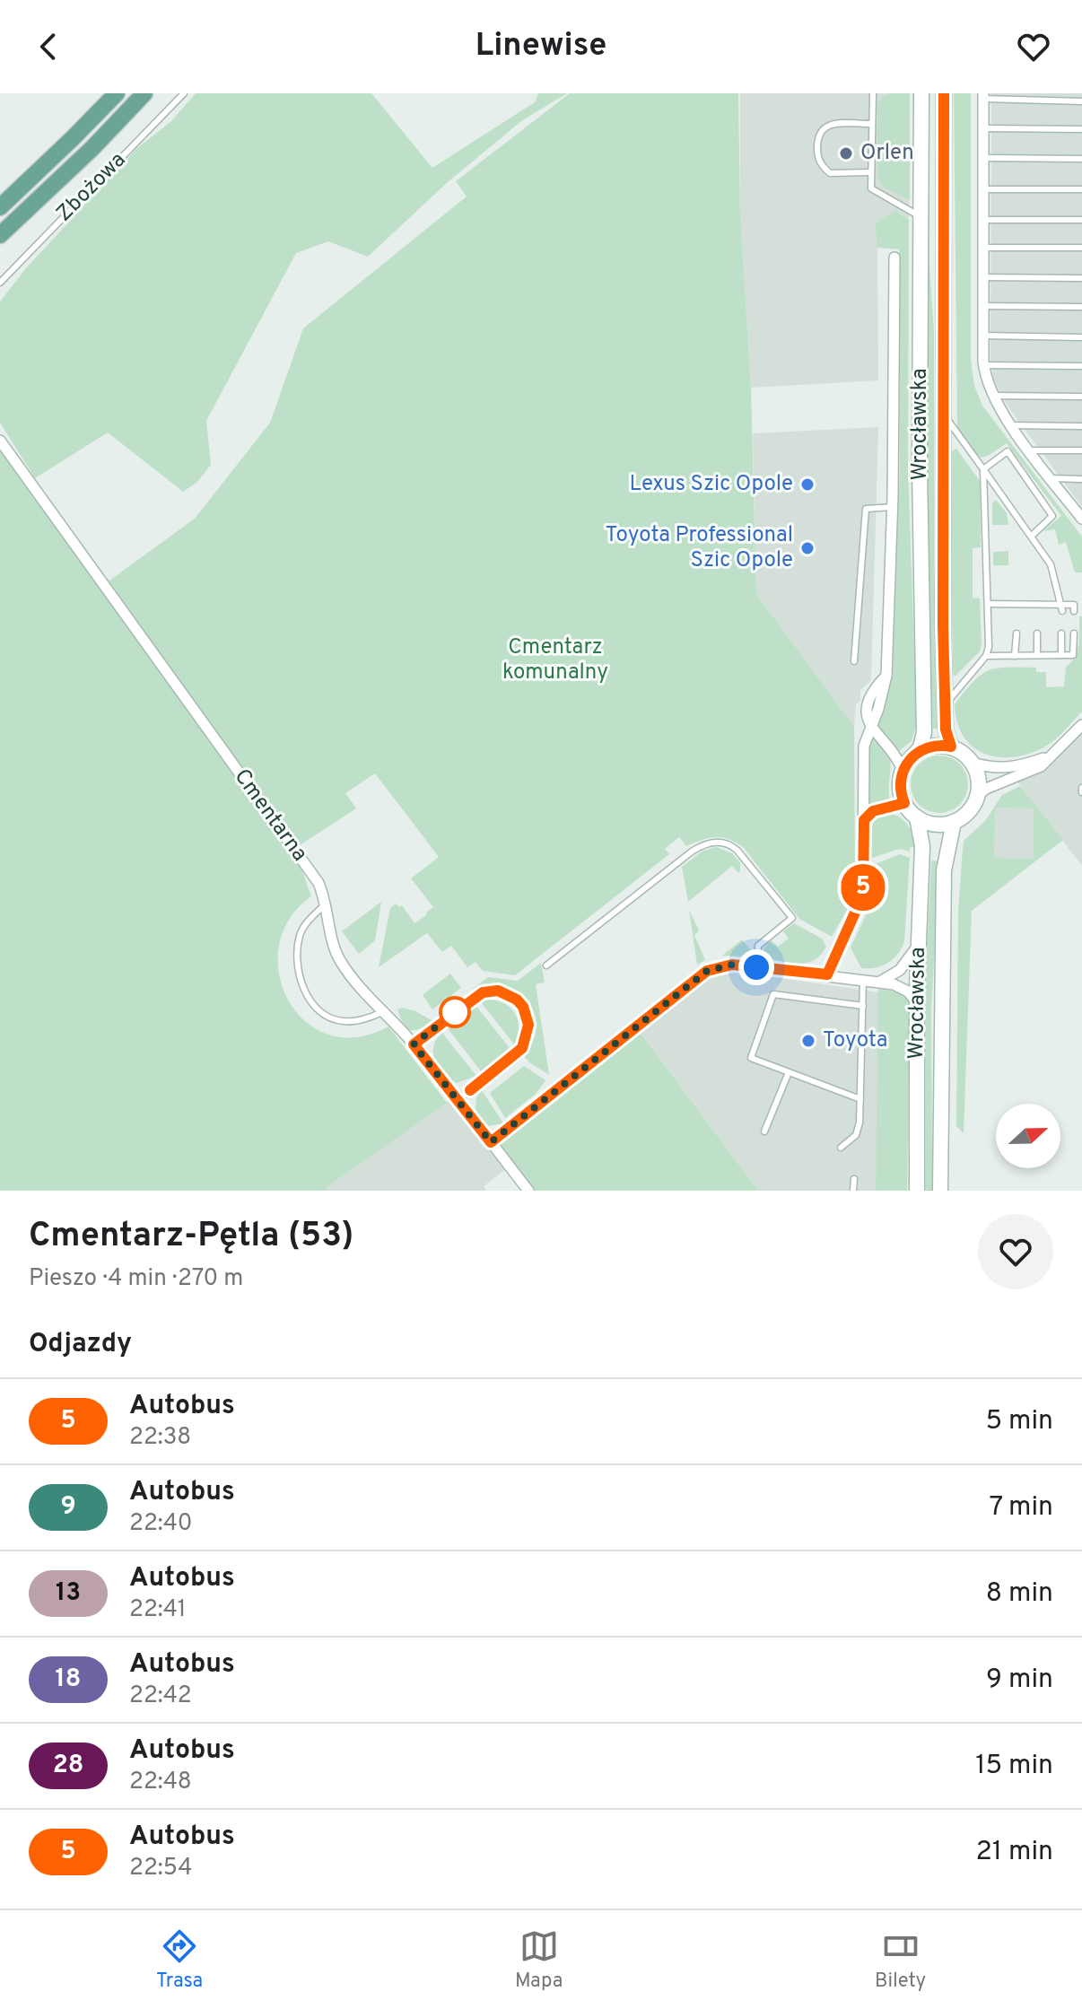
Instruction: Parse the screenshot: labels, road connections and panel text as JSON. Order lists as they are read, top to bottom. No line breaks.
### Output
{"streets":{"main road":["Wrocławska"],"street":["Cmentarna"],"lane":["Zbożowa"]},"parks":["Cmentarz komunalny"],"places":["Orlen","Lexus Szic Opole","Toyota Professional Szic Opole","Toyota"],"lines":["bus line 5"],"north":"right","page":{"header":"Linewise","on_map":"5","heading":[["Cmentarz-Pętla (53)","Pieszo · 4 min · 270 m"],"Odjazdy"],"list":[{"mark":"5","name":"Autobus","note":"22:38","value":"5 min"},{"mark":"9","name":"Autobus","note":"22:40","value":"7 min"},{"mark":"13","name":"Autobus","note":"22:41","value":"8 min"},{"mark":"18","name":"Autobus","note":"22:42","value":"9 min"},{"mark":"28","name":"Autobus","note":"22:48","value":"15 min"},{"mark":"5","name":"Autobus","note":"22:54","value":"21 min"}],"tabs":["Trasa","Mapa","Bilety"]}}
